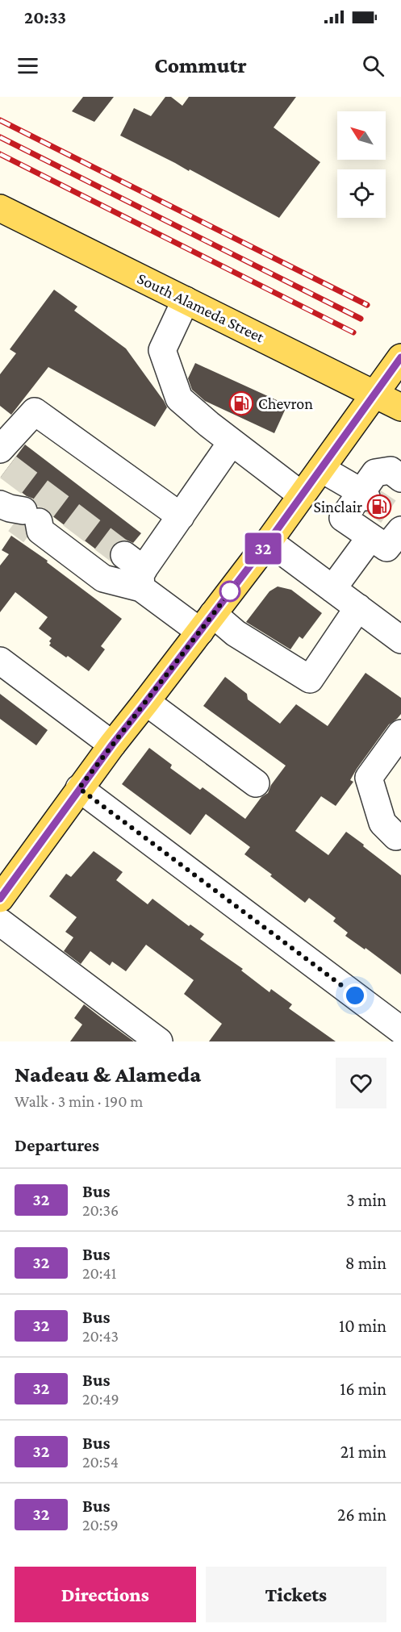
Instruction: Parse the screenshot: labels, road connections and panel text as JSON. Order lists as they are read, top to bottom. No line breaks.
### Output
{"streets":{"main road":["South Alameda Street"]},"places":{"fuel station":["Chevron","Sinclair"]},"lines":["bus line 32"],"north":"top left","page":{"status":"20:33","header":"Commutr","on_map":"32","heading":[["Nadeau & Alameda","Walk · 3 min · 190 m"],"Departures"],"list":[{"mark":"32","name":"Bus","note":"20:36","value":"3 min"},{"mark":"32","name":"Bus","note":"20:41","value":"8 min"},{"mark":"32","name":"Bus","note":"20:43","value":"10 min"},{"mark":"32","name":"Bus","note":"20:49","value":"16 min"},{"mark":"32","name":"Bus","note":"20:54","value":"21 min"},{"mark":"32","name":"Bus","note":"20:59","value":"26 min"}],"buttons":["Directions","Tickets"]}}
